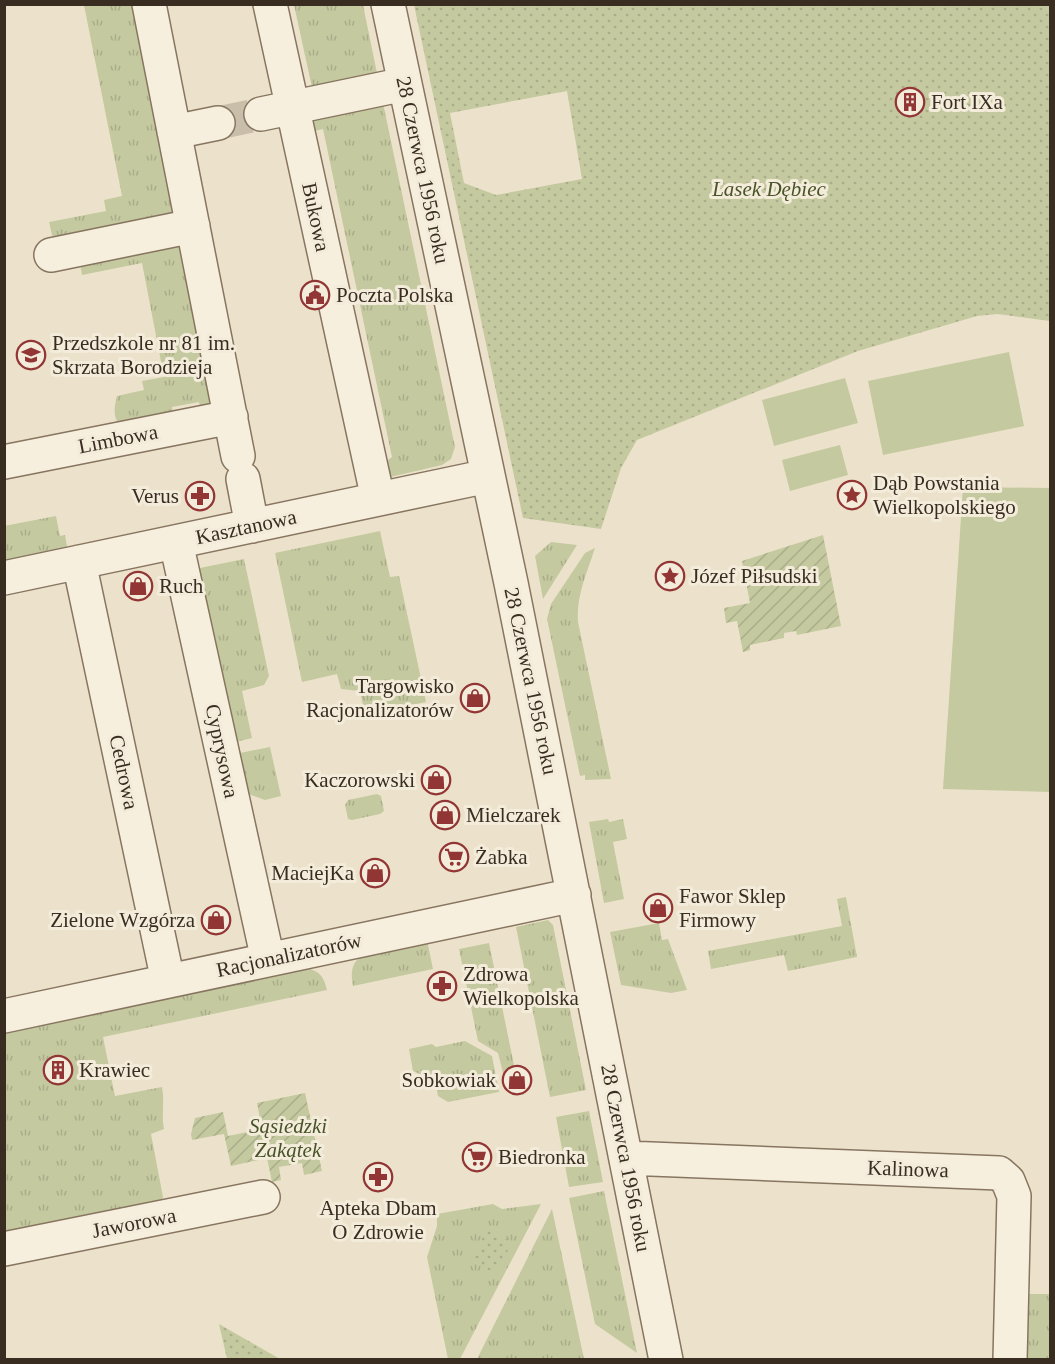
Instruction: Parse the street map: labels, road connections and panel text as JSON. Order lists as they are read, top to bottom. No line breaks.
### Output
{"streets":{"street":["28 Czerwca 1956 roku","Bukowa","Limbowa","Kasztanowa","Cyprysowa","Cedrowa","Racjonalizatorów","Kalinowa","Jaworowa"]},"crossings":[["28 Czerwca 1956 roku","Kasztanowa"],["28 Czerwca 1956 roku","Racjonalizatorów"],["28 Czerwca 1956 roku","Kalinowa"],["Bukowa","Kasztanowa"],["Kasztanowa","Cyprysowa"],["Kasztanowa","Cedrowa"],["Cyprysowa","Racjonalizatorów"],["Cedrowa","Racjonalizatorów"]],"parks":["Lasek Dębiec","Sąsiedzki Zakątek"],"places":{"building":["Fort IXa","Krawiec"],"public building":["Poczta Polska"],"school or university":["Przedszkole nr 81 im. Skrzata Borodzieja"],"place":["Dąb Powstania Wielkopolskiego","Józef Piłsudski"],"pharmacy":["Verus","Zdrowa Wielkopolska","Apteka Dbam O Zdrowie"],"shop":["Ruch","Targowisko Racjonalizatorów","Kaczorowski","Mielczarek","MaciejKa","Fawor Sklep Firmowy","Zielone Wzgórza","Sobkowiak"],"supermarket":["Żabka","Biedronka"]}}
